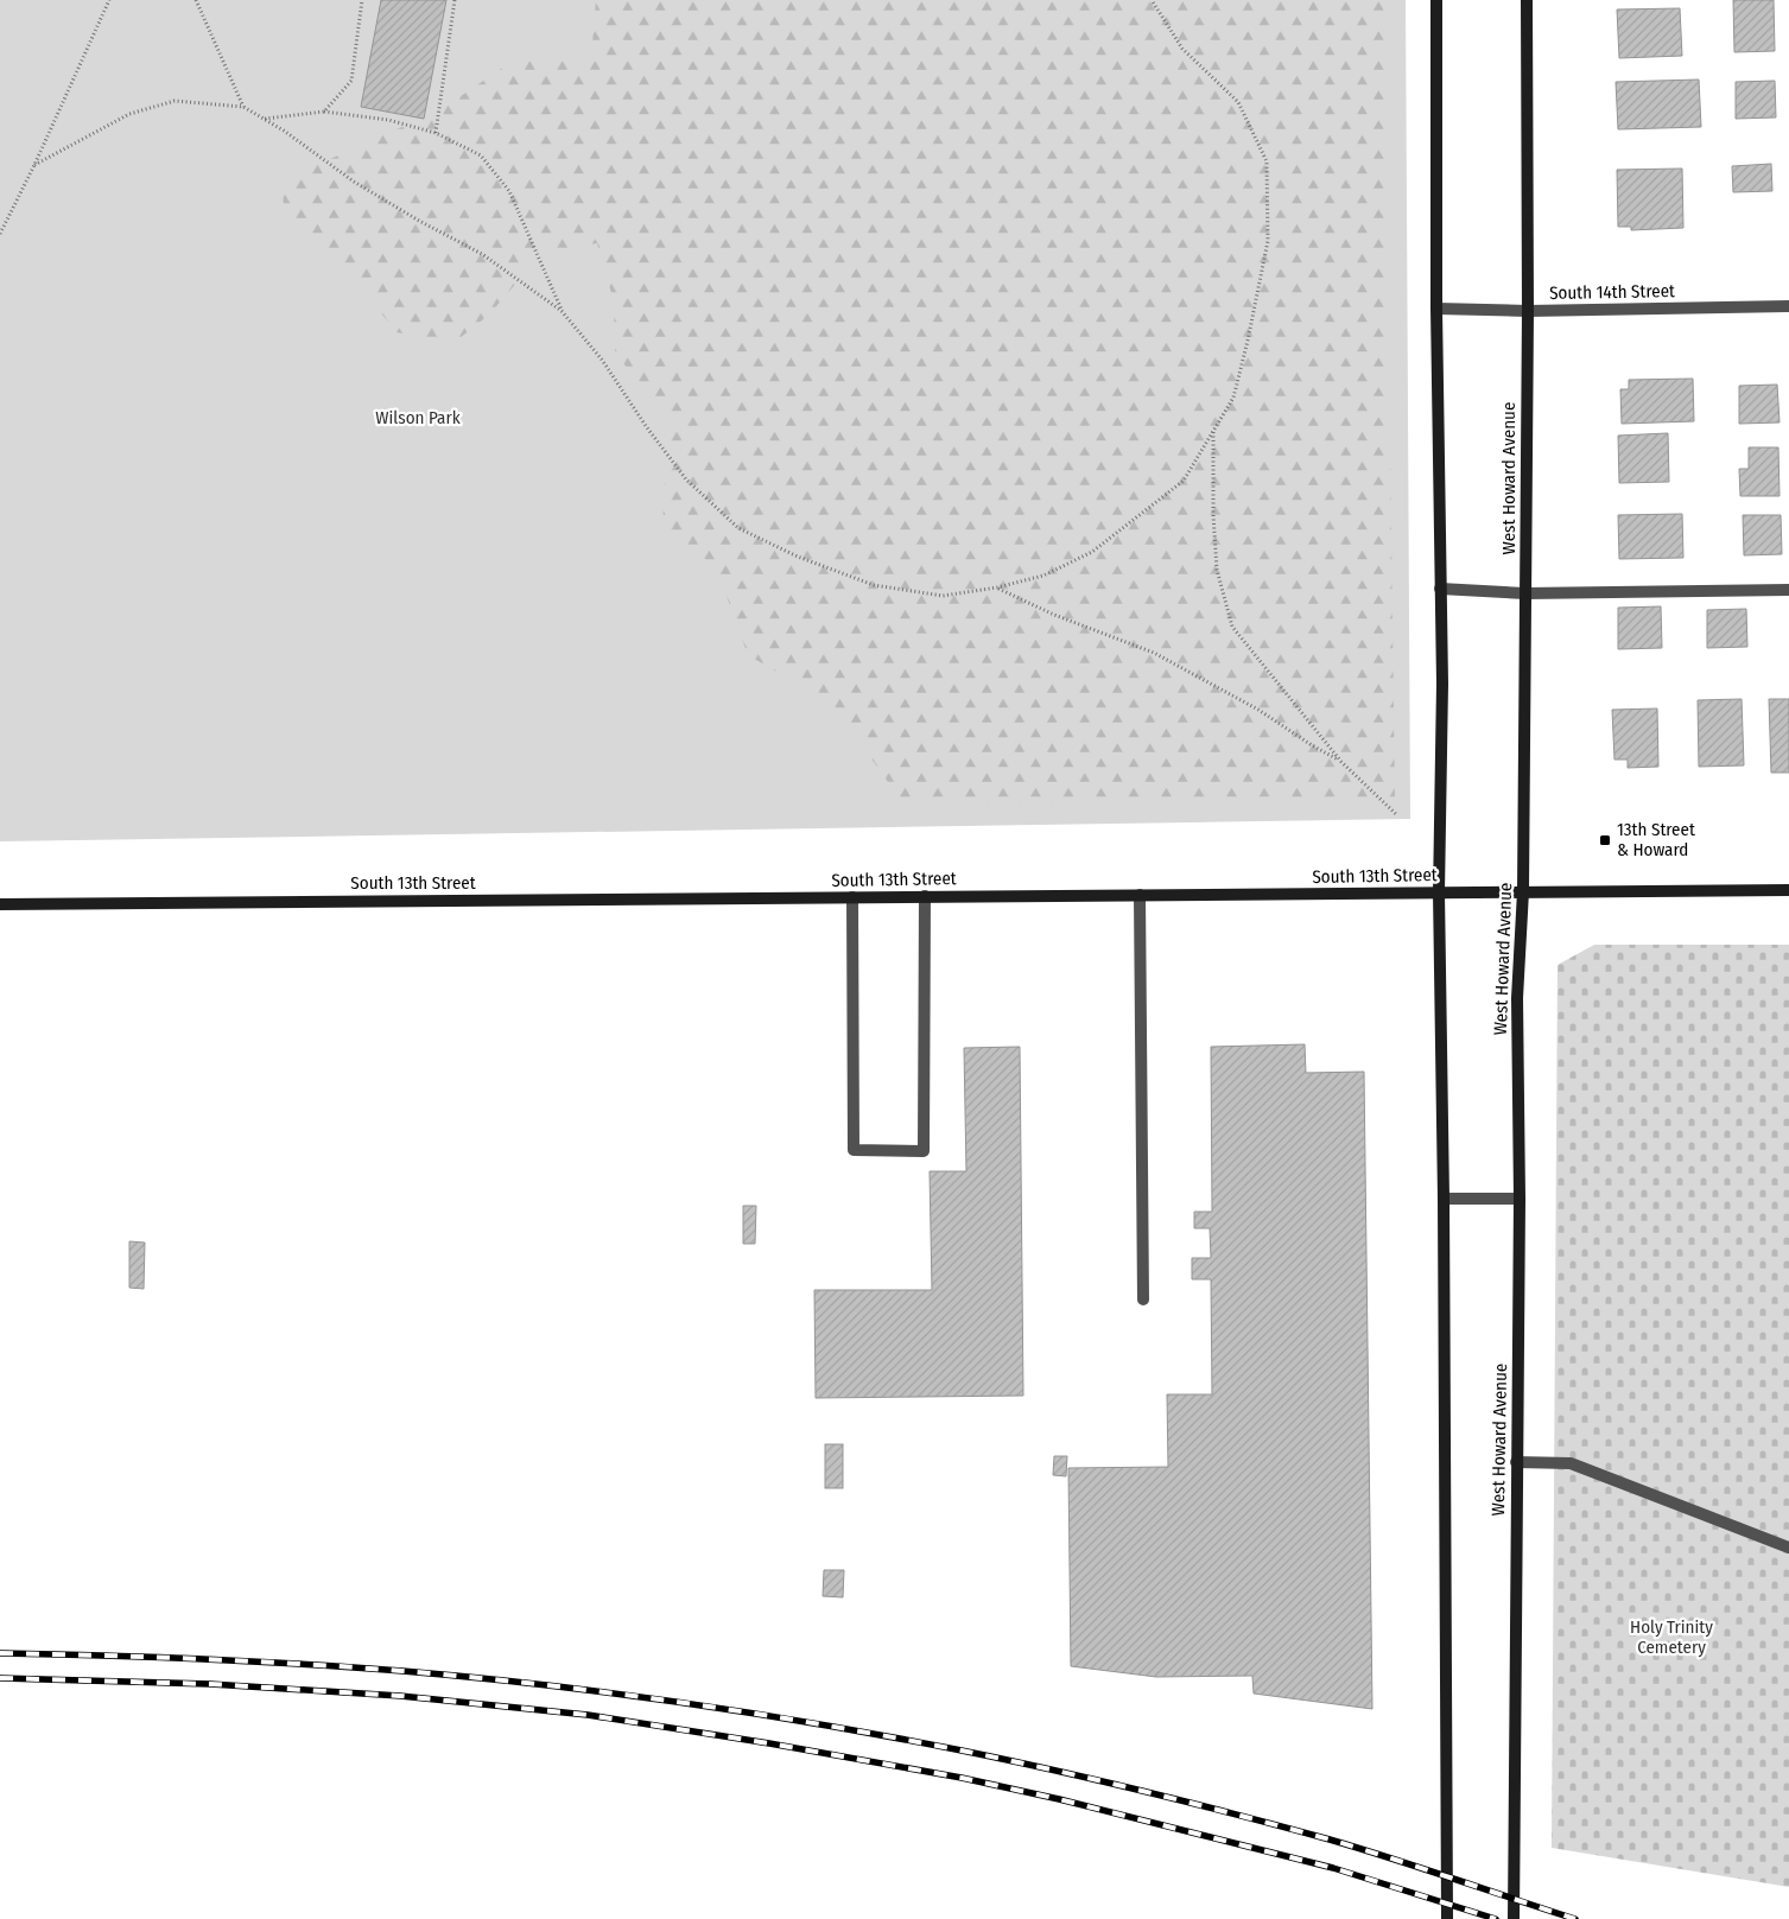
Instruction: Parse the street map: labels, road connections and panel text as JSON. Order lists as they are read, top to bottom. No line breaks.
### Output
{"streets":{"main road":["West Howard Avenue","South 13th Street"],"street":["South 14th Street"]},"crossings":[["South 14th Street","West Howard Avenue"],["West Howard Avenue","South 13th Street"]],"parks":["Wilson Park","Holy Trinity Cemetery"],"places":{"transit":["13th Street & Howard"]}}
